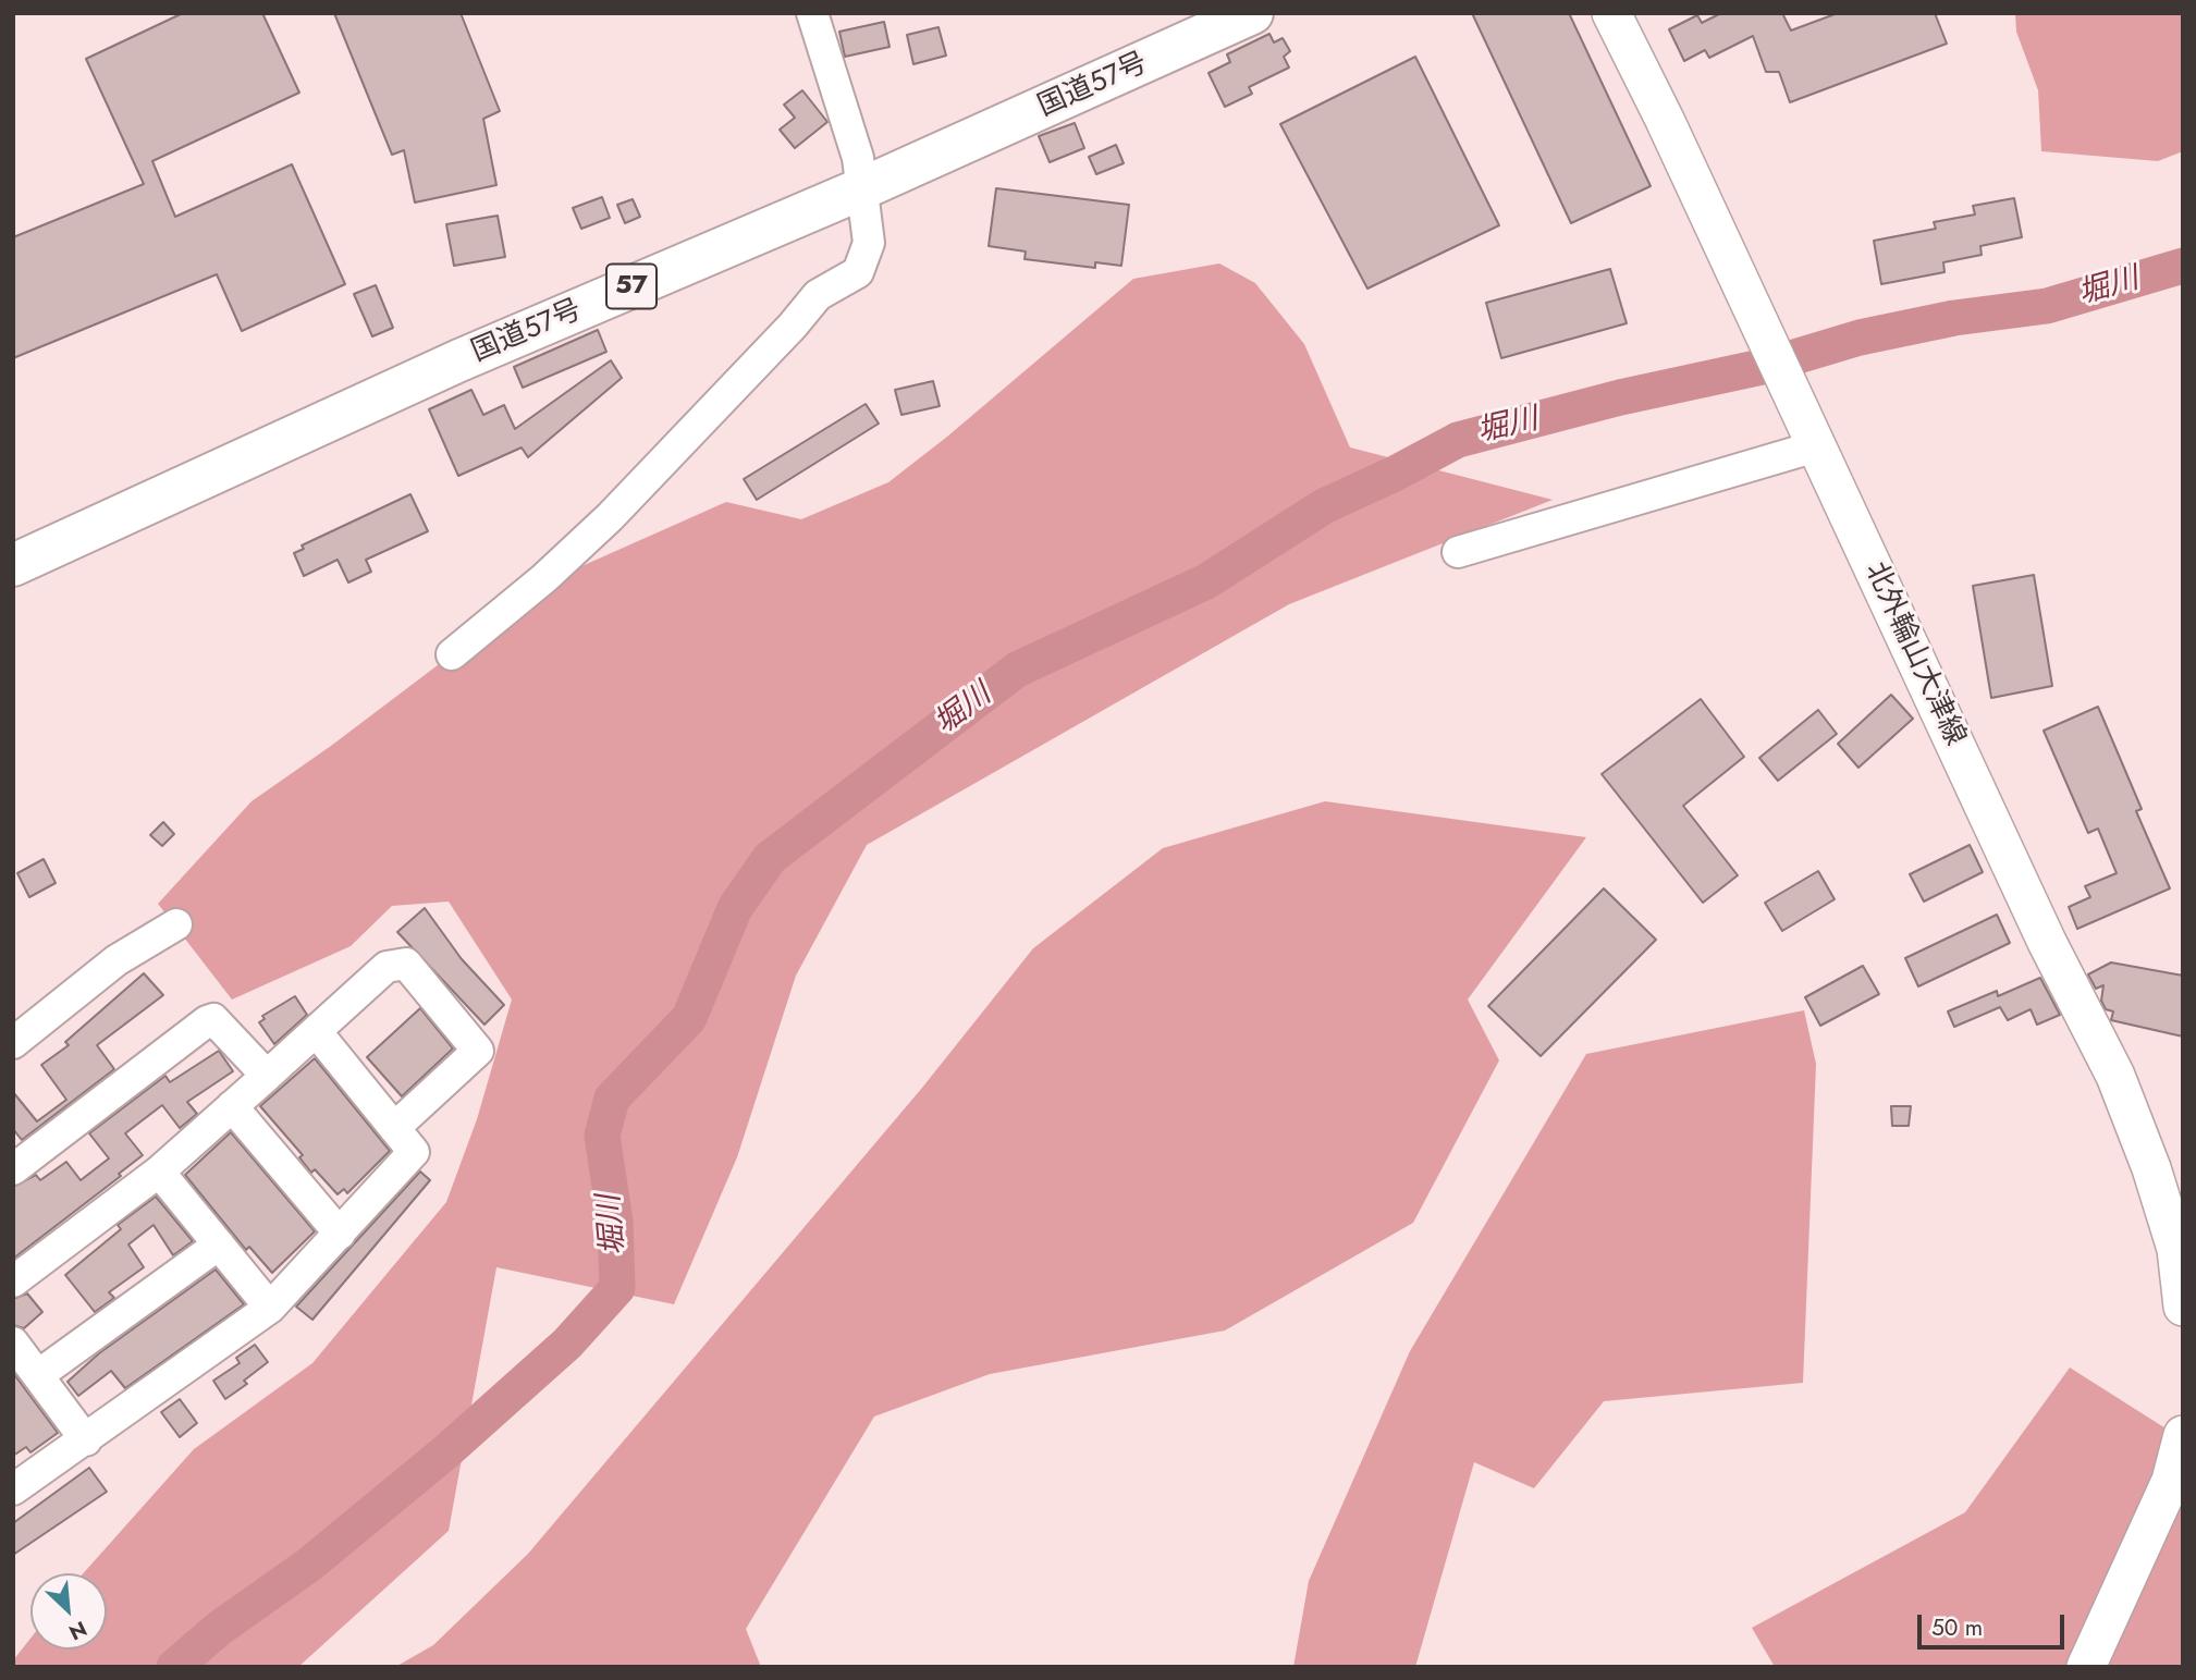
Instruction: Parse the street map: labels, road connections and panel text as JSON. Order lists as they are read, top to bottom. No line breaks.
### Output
{"streets":{"highway":["国道57号","57"],"main road":["北外輪山大津線"]},"water":["堀川"],"scale_bar":"50 m","north":"bottom right"}
